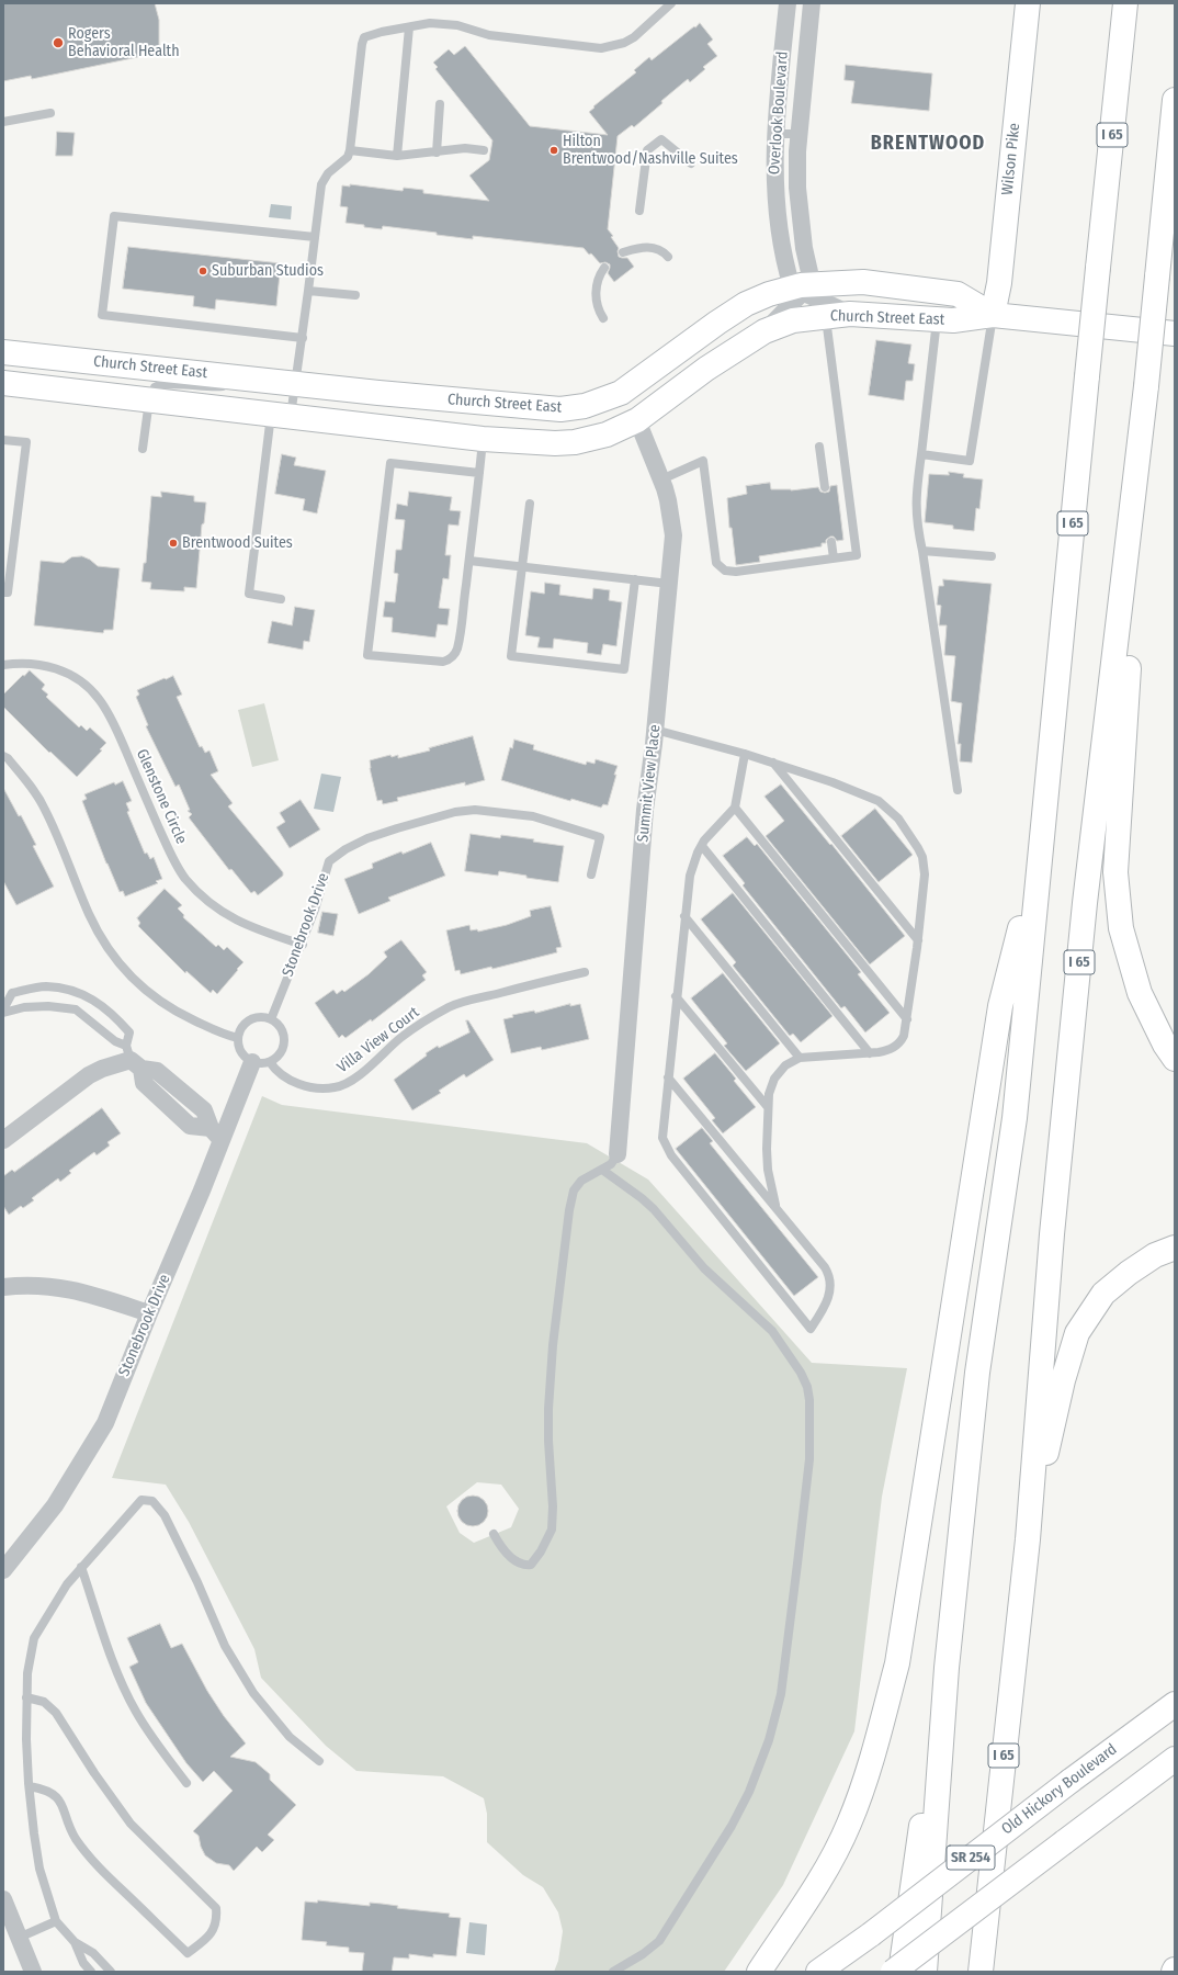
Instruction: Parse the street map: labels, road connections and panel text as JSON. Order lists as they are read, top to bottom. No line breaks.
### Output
{"streets":{"main road":["I 65","Wilson Pike","Church Street East","Old Hickory Boulevard","SR 254"],"street":["Overlook Boulevard","Summit View Place","Stonebrook Drive"],"lane":["Glenstone Circle","Villa View Court"]},"crossings":[["Overlook Boulevard","Church Street East"],["Wilson Pike","Church Street East"],["Church Street East","Summit View Place"],["Glenstone Circle","Stonebrook Drive"],["Stonebrook Drive","Villa View Court"]],"districts":["BRENTWOOD"],"places":["Rogers Behavioral Health","Hilton Brentwood/Nashville Suites","Suburban Studios","Brentwood Suites"]}
